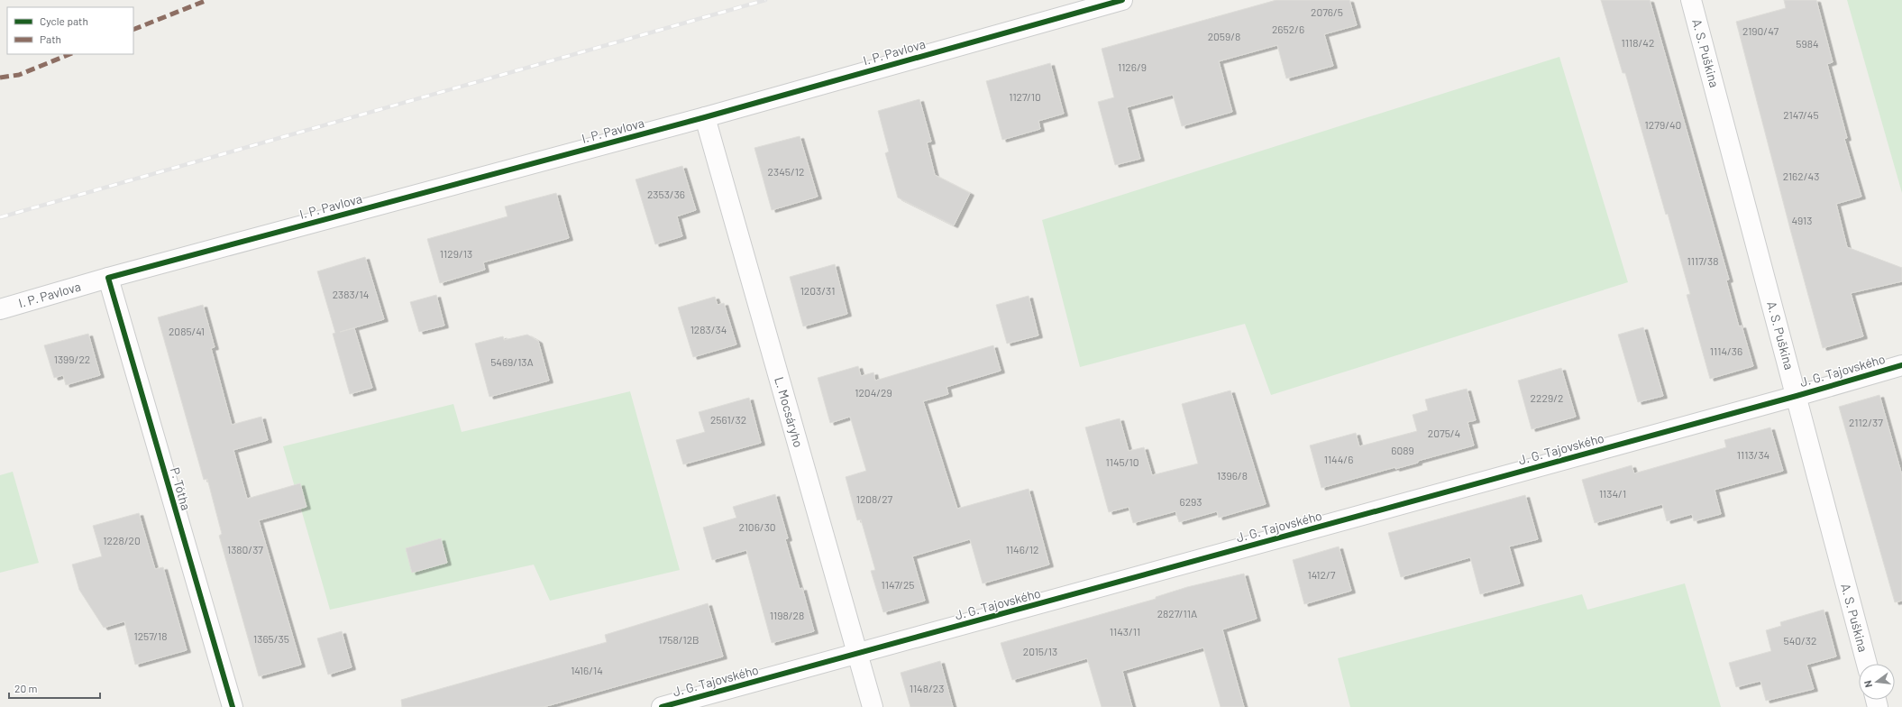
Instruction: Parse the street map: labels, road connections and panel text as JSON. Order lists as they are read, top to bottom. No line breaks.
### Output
{"streets":{"street":["I. P. Pavlova","A. S. Puškina","J. G. Tajovského","L. Mocsáryho","P. Tótha"]},"crossings":[["I. P. Pavlova","L. Mocsáryho"],["I. P. Pavlova","P. Tótha"],["A. S. Puškina","J. G. Tajovského"],["J. G. Tajovského","L. Mocsáryho"]],"house_numbers":["2076/5","2652/6","2190/47","2059/8","1118/42","5984","1126/9","1127/10","2147/45","1279/40","2345/12","2162/43","2353/36","4913","1129/13","1117/38","1203/31","2383/14","1283/34","2085/41","1114/36","1399/22","5469/13A","1204/29","2229/2","2561/32","2112/37","2075/4","6089","1113/34","1144/6","1145/10","1396/8","1134/1","1208/27","6293","2106/30","1228/20","1380/37","1146/12","1412/7","1147/25","2827/11A","1198/28","1143/11","1257/18","1365/35","1758/12B","540/32","2015/13","1416/14","1148/23"],"legend":["Cycle path","Path"],"scale_bar":"20 m","north":"left"}
